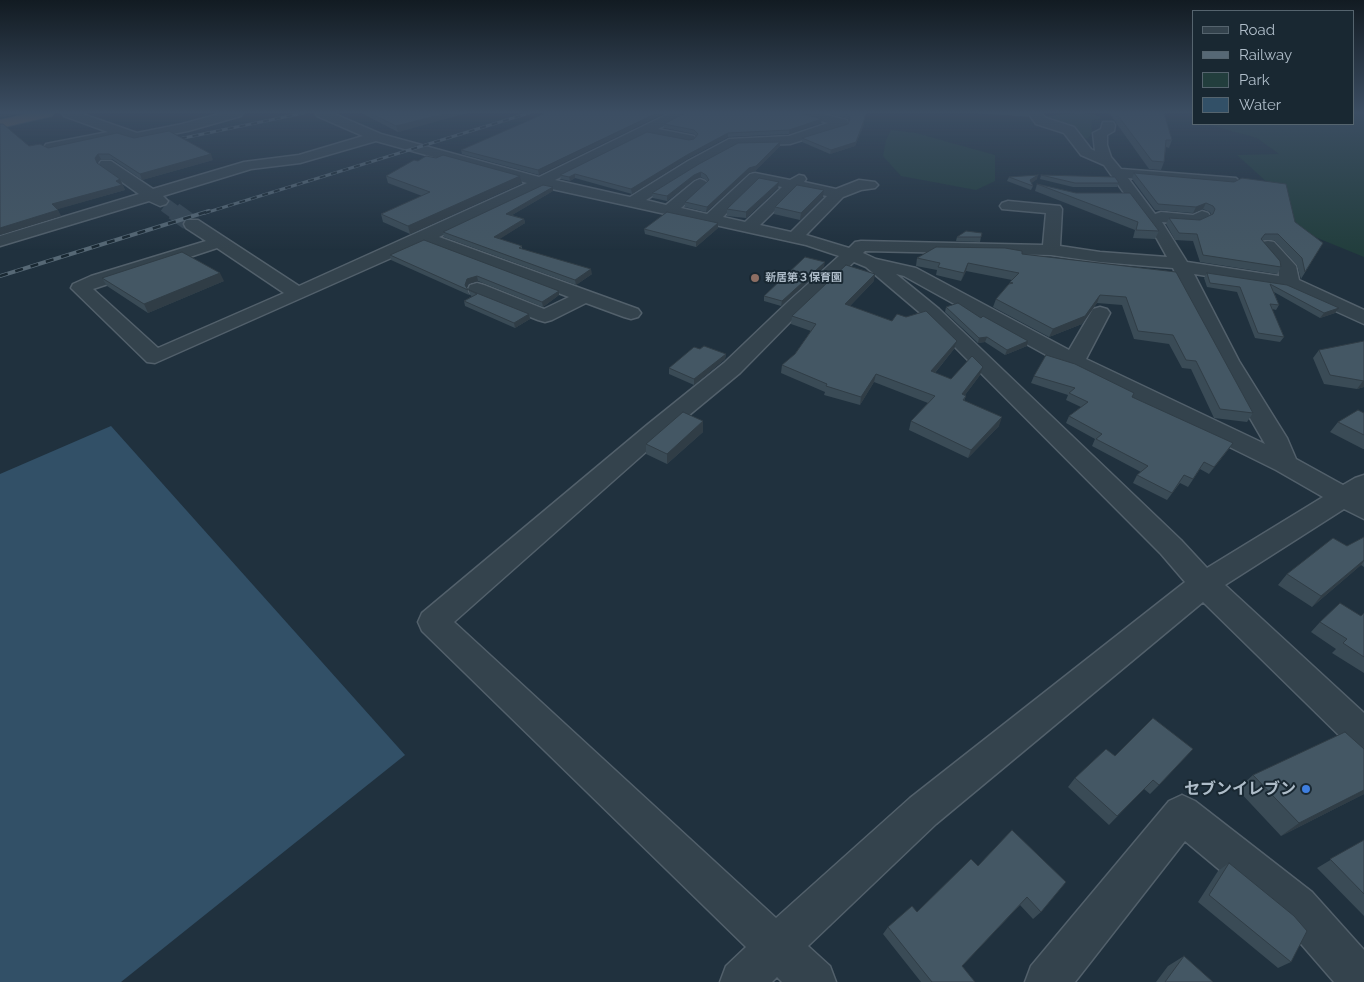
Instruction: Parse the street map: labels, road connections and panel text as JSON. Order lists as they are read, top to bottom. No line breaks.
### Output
{"places":["新居第３保育園","セブンイレブン"],"legend":["Road","Railway","Park","Water"]}
